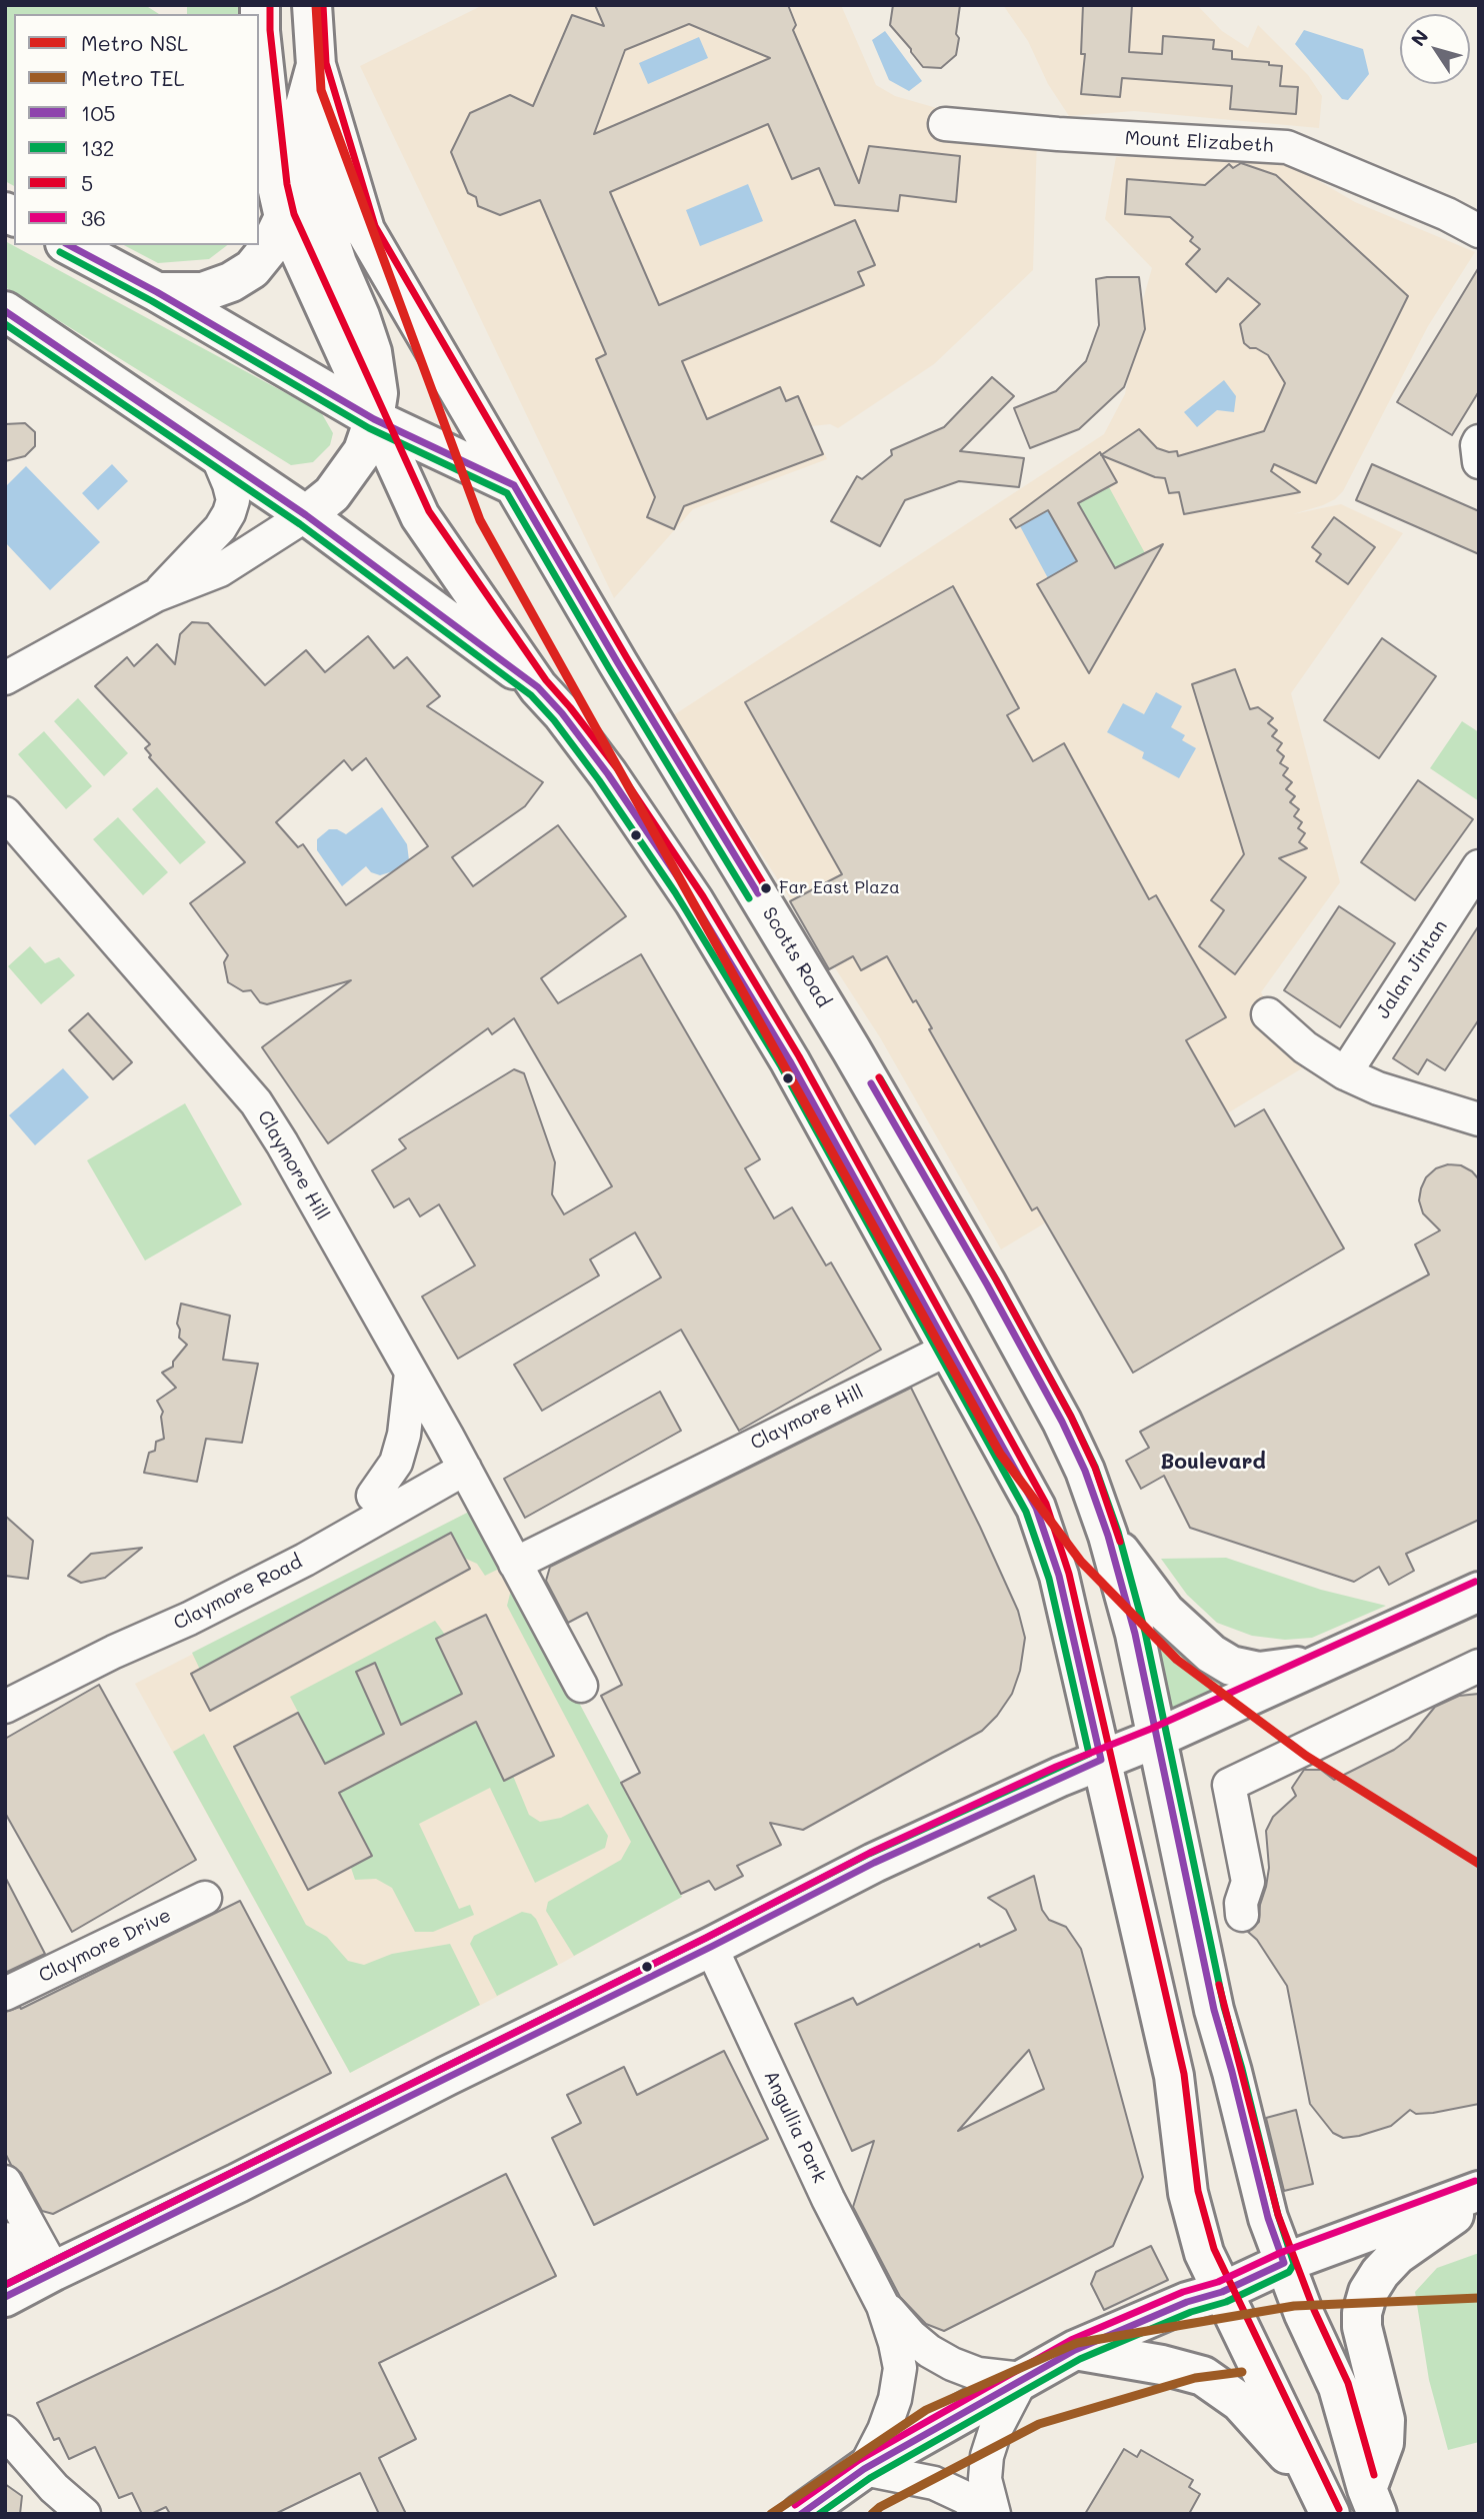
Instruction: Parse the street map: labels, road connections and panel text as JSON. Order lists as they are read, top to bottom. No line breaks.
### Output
{"streets":{"main road":["Scotts Road"],"street":["Mount Elizabeth","Jalan Jintan","Claymore Hill","Claymore Road","Claymore Drive","Angullia Park"]},"crossings":[["Claymore Hill","Claymore Road"]],"districts":["Boulevard"],"places":["Far East Plaza"],"lines":["metro line NSL","transit line 5","transit line 105","transit line 132","transit line 36","metro line TEL"],"legend":["Metro NSL","Metro TEL","105","132","5","36"],"north":"top left"}
